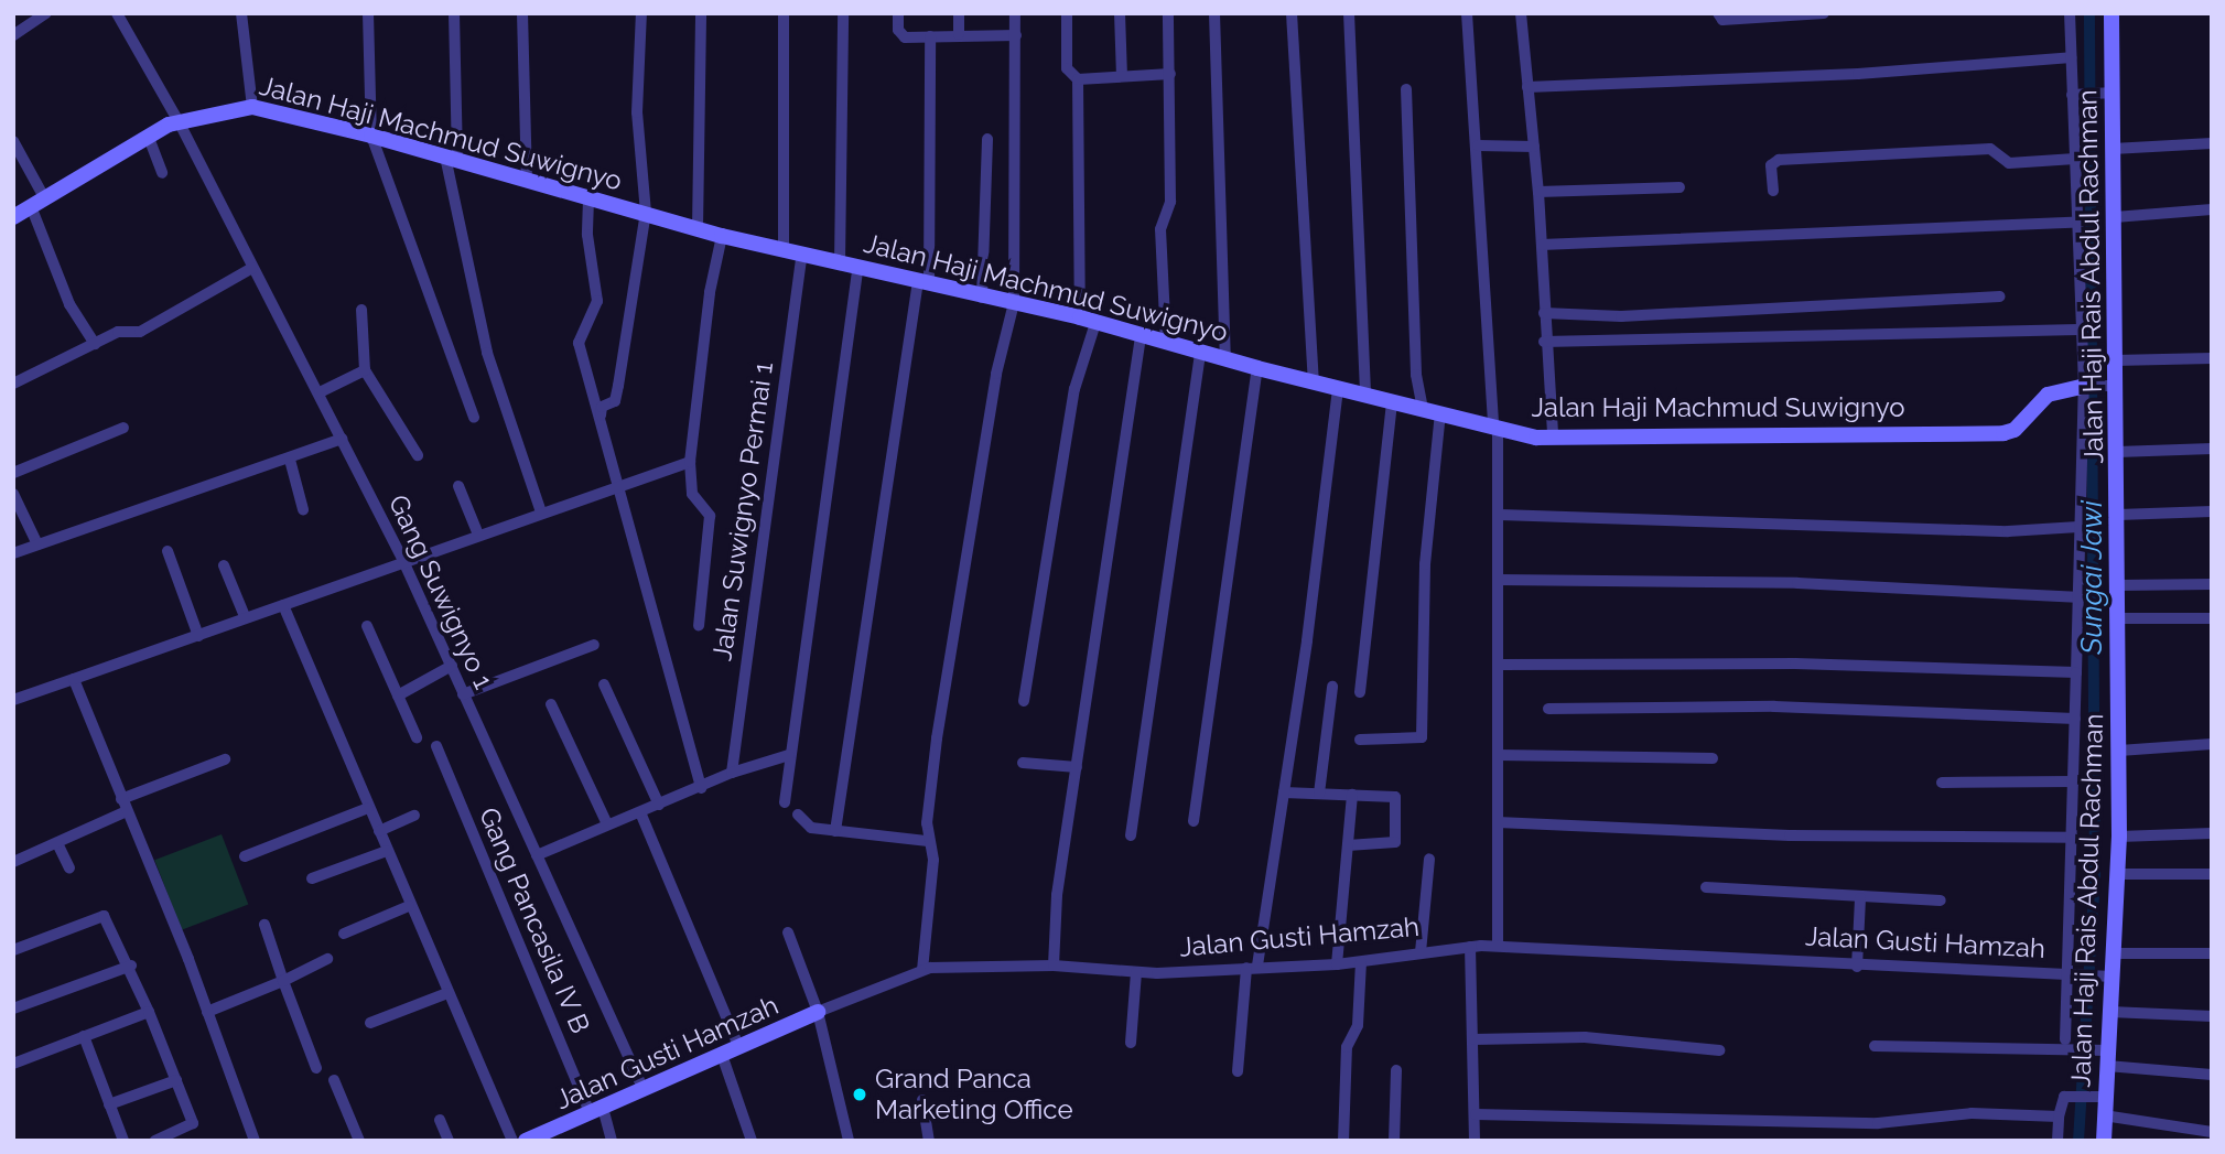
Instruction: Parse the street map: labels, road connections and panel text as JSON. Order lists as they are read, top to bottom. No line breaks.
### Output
{"streets":{"street":["Jalan Haji Machmud Suwignyo","Jalan Haji Rais Abdul Rachman","Jalan Suwignyo Permai 1","Gang Suwignyo 1","Gang Pancasila IV B","Jalan Gusti Hamzah"]},"crossings":[["Jalan Haji Machmud Suwignyo","Jalan Suwignyo Permai 1"],["Jalan Haji Machmud Suwignyo","Gang Suwignyo 1"],["Jalan Haji Rais Abdul Rachman","Jalan Gusti Hamzah"],["Gang Suwignyo 1","Jalan Gusti Hamzah"],["Gang Pancasila IV B","Jalan Gusti Hamzah"]],"water":["Sungai Jawi"],"places":["Grand Panca Marketing Office"]}
